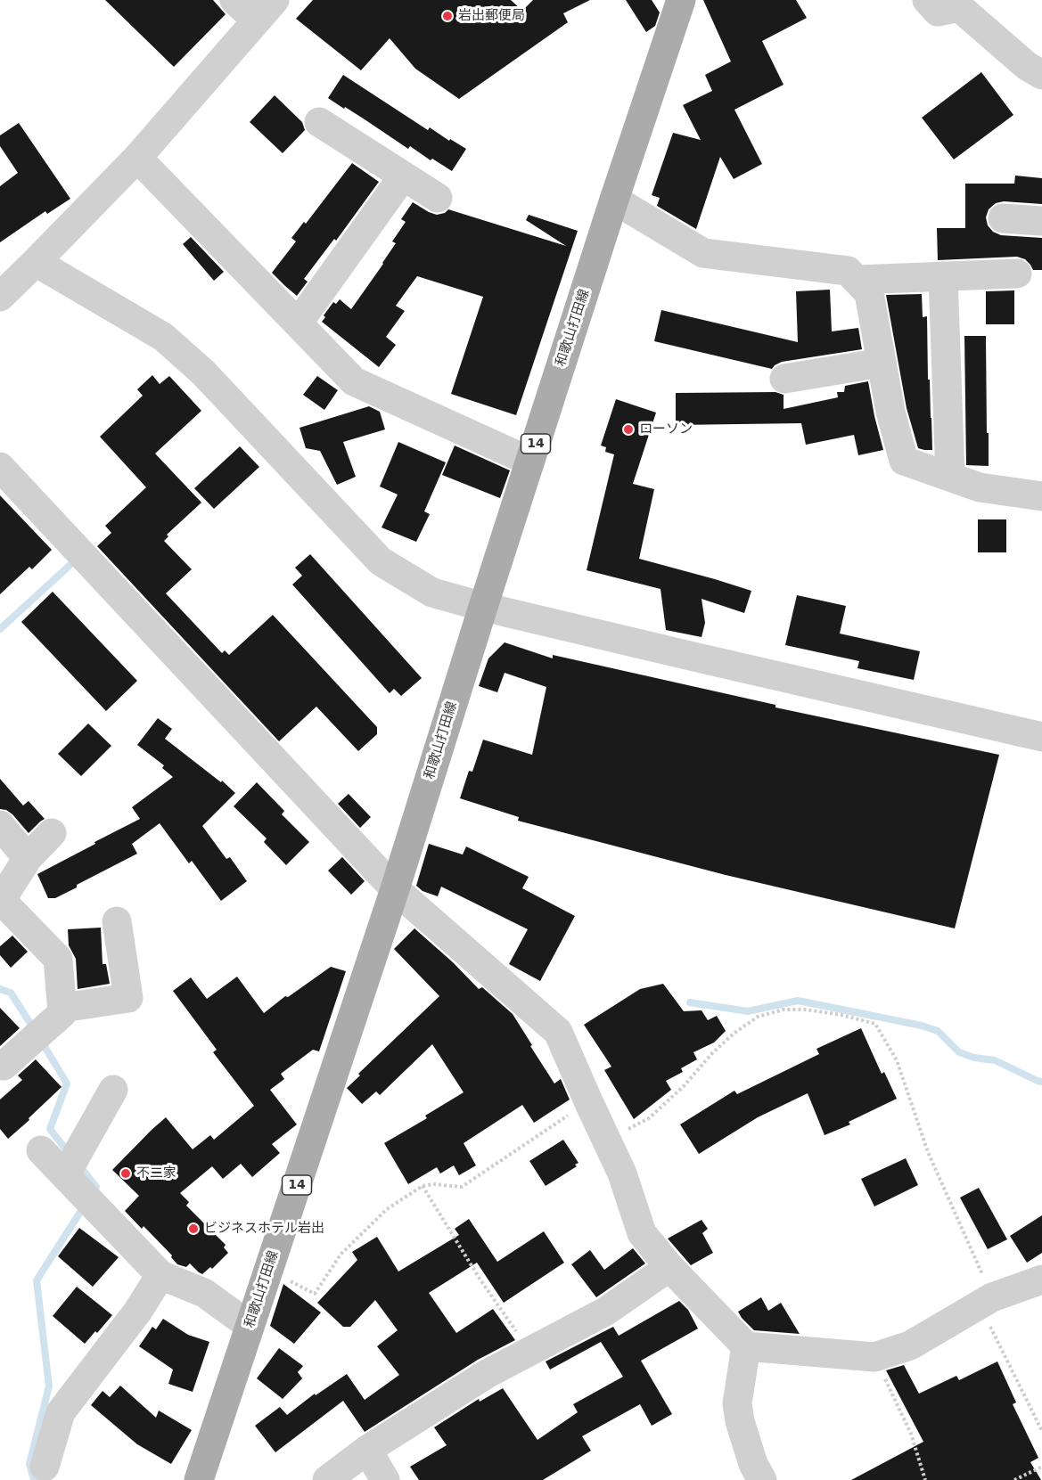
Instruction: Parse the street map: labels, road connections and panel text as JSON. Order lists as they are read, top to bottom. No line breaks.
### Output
{"streets":{"main road":["和歌山打田線","14"]},"places":["岩出郵便局","ローソン","不二家","ビジネスホテル岩出"]}
